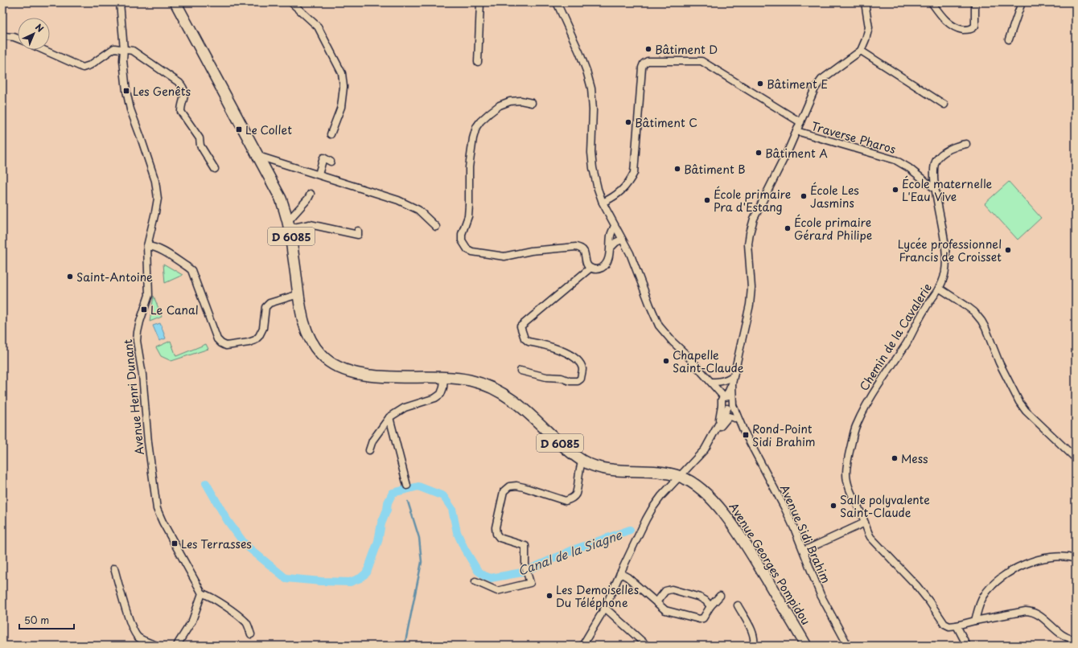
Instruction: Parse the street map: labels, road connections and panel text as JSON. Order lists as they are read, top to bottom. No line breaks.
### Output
{"streets":{"main road":["D 6085","Avenue Georges Pompidou"],"street":["Traverse Pharos","Chemin de la Cavalerie","Avenue Henri Dunant","Avenue Sidi Brahim"]},"crossings":[["Traverse Pharos","Chemin de la Cavalerie"],["D 6085","Avenue Georges Pompidou"]],"water":["Canal de la Siagne"],"places":{"other":["Bâtiment D","Bâtiment E","Bâtiment C","Bâtiment A","Bâtiment B","École maternelle L'Eau Vive","École Les Jasmins","École primaire Pra d'Estang","École primaire Gérard Philipe","Lycée professionnel Francis de Croisset","Saint-Antoine","Chapelle Saint-Claude","Mess","Salle polyvalente Saint-Claude","Les Demoiselles Du Téléphone"],"transit":["Les Genêts","Le Collet","Le Canal","Rond-Point Sidi Brahim","Les Terrasses"]},"scale_bar":"50 m","north":"top right"}
